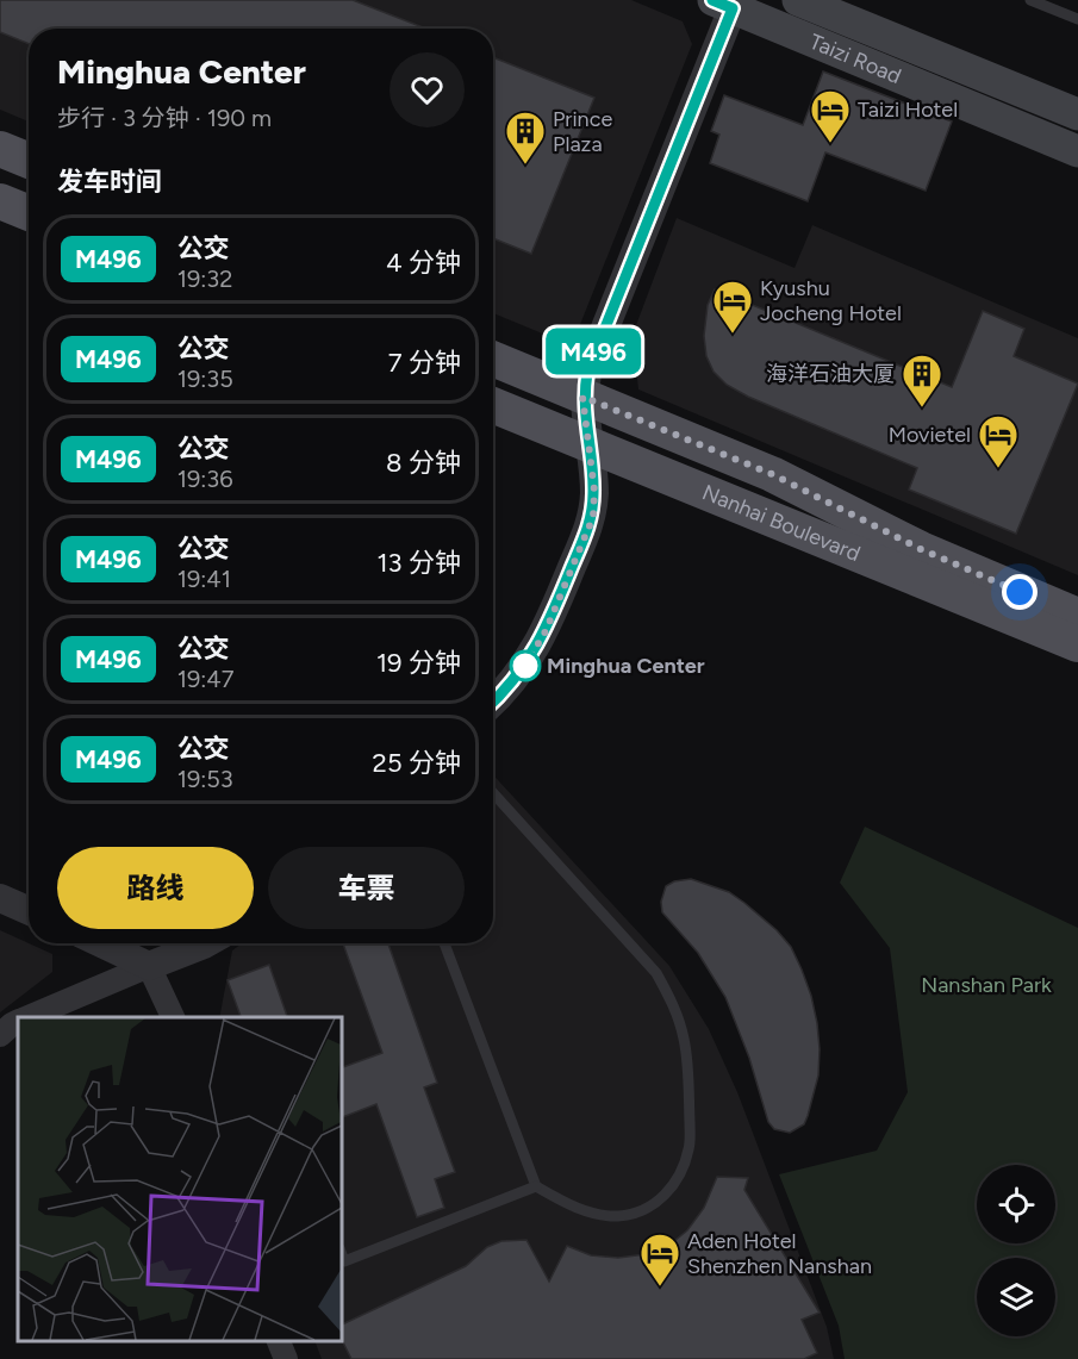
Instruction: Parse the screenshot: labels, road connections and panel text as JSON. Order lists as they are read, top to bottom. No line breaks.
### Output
{"streets":{"main road":["Taizi Road","Nanhai Boulevard"]},"parks":["Nanshan Park"],"places":{"hotel":["Taizi Hotel","Kyushu Jocheng Hotel","Movietel","Aden Hotel Shenzhen Nanshan"],"building":["Prince Plaza","海洋石油大厦"],"other":["Minghua Center"]},"lines":["bus line M496"],"page":{"on_map":"M496","heading":[["Minghua Center","步行 · 3 分钟 · 190 m"],"发车时间"],"list":[{"mark":"M496","name":"公交","note":"19:32","value":"4 分钟"},{"mark":"M496","name":"公交","note":"19:35","value":"7 分钟"},{"mark":"M496","name":"公交","note":"19:36","value":"8 分钟"},{"mark":"M496","name":"公交","note":"19:41","value":"13 分钟"},{"mark":"M496","name":"公交","note":"19:47","value":"19 分钟"},{"mark":"M496","name":"公交","note":"19:53","value":"25 分钟"}],"buttons":["路线","车票"]}}
